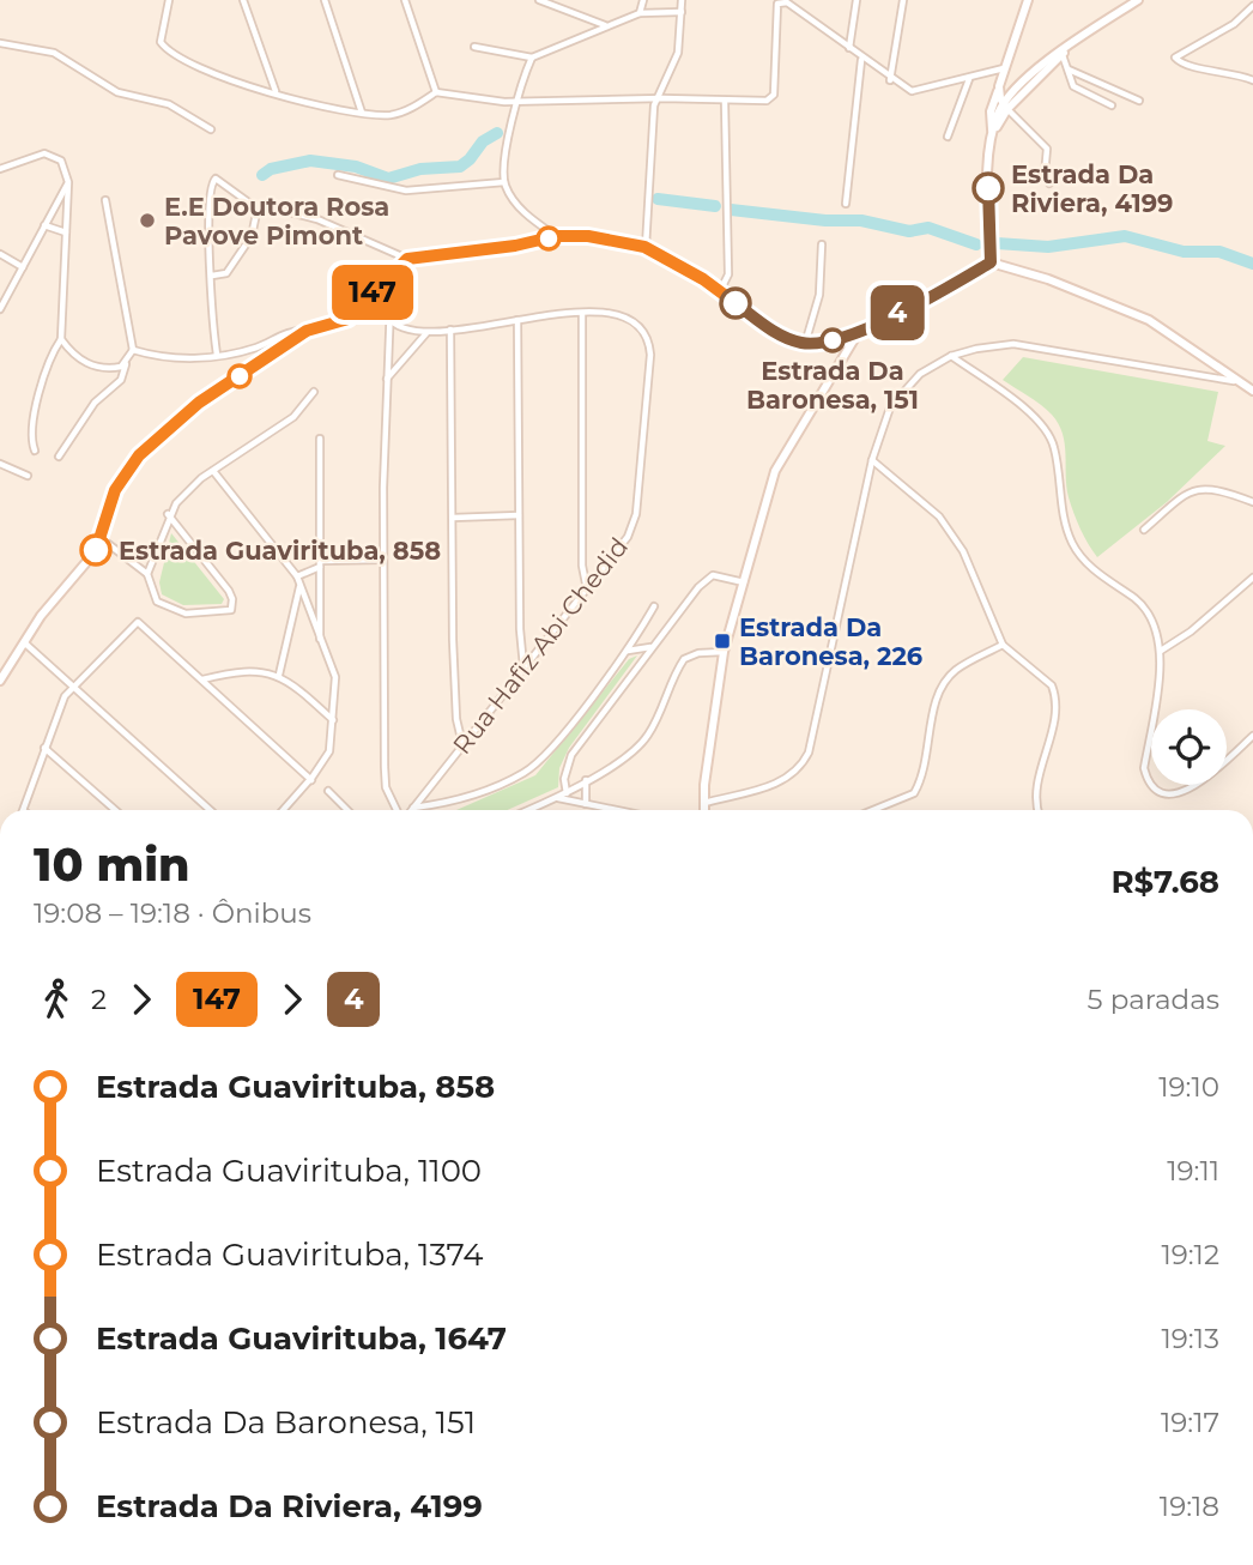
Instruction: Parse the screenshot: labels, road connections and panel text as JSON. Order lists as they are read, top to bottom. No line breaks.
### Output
{"streets":{"street":["Rua Hafiz Abi Chedid"]},"places":{"other":["Estrada Da Riviera, 4199","E.E Doutora Rosa Pavove Pimont","Estrada Da Baronesa, 151","Estrada Guavirituba, 858"],"transit":["Estrada Da Baronesa, 226"]},"lines":["bus line 4","bus line 147"],"page":{"on_map":["147","4"],"heading":["10 min","19:08 – 19:18 · Ônibus","R$7.68"],"legs":["2","147","4","5 paradas"],"list":[{"name":"Estrada Guavirituba, 858","value":"19:10"},{"name":"Estrada Guavirituba, 1100","value":"19:11"},{"name":"Estrada Guavirituba, 1374","value":"19:12"},{"name":"Estrada Guavirituba, 1647","value":"19:13"},{"name":"Estrada Da Baronesa, 151","value":"19:17"},{"name":"Estrada Da Riviera, 4199","value":"19:18"}]}}
